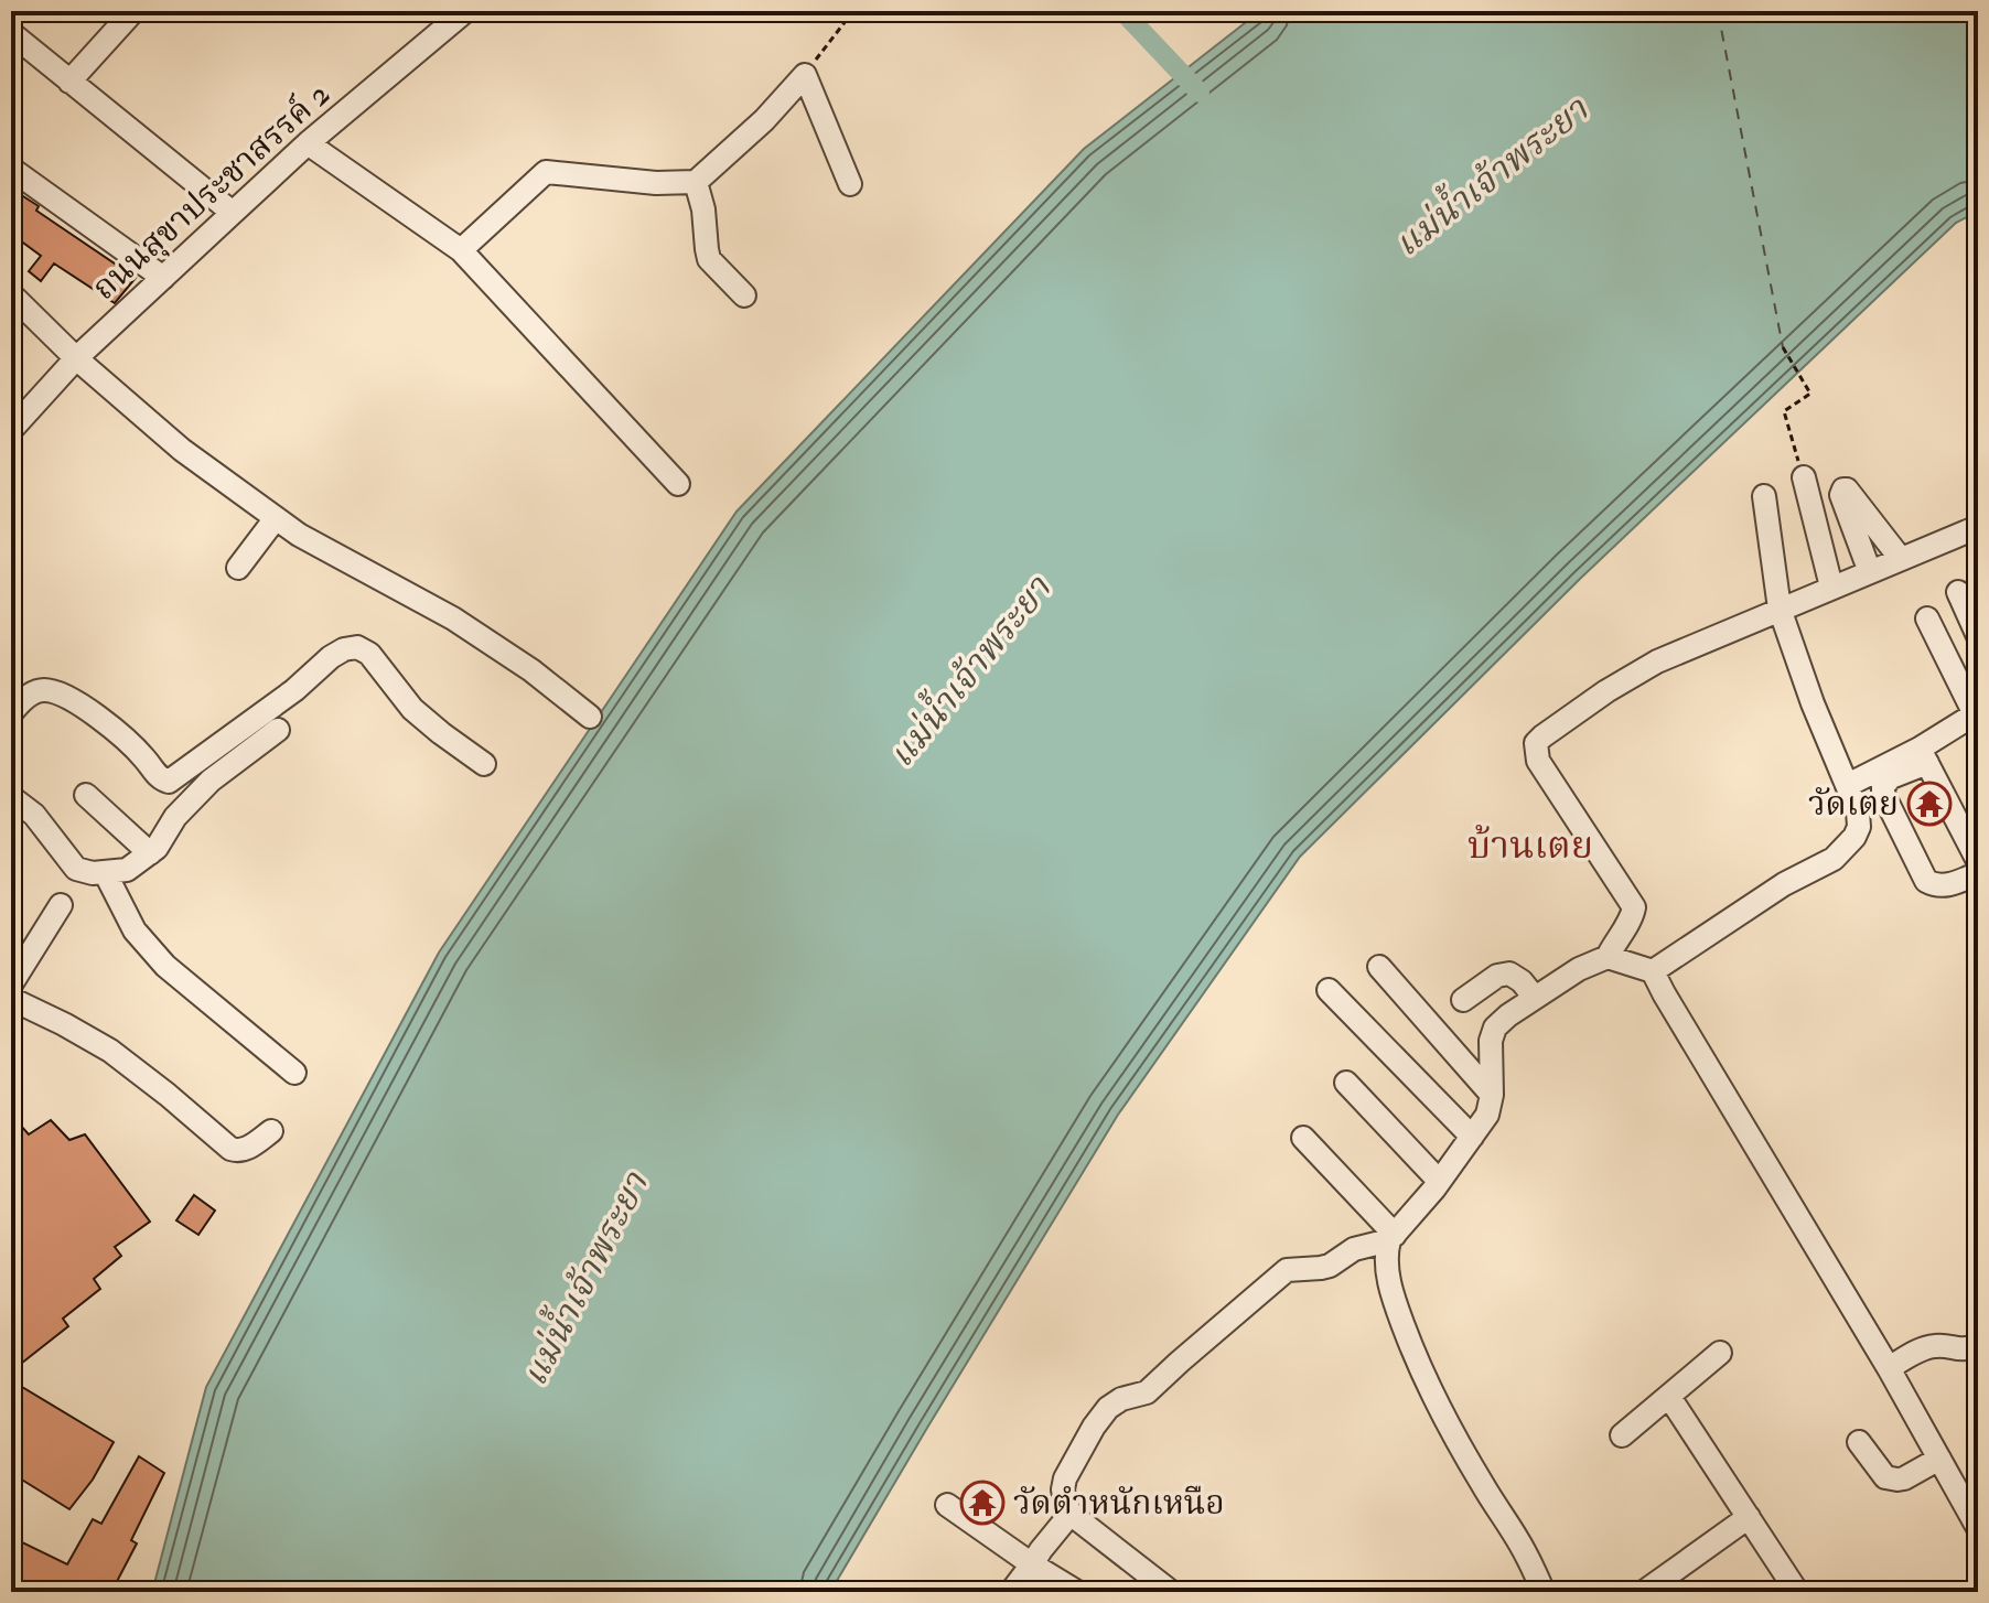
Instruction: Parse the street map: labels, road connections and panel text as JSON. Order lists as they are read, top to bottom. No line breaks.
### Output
{"streets":{"street":["ถนนสุขาประชาสรรค์ 2"]},"districts":["บ้านเตย"],"water":["แม่น้ำเจ้าพระยา"],"places":{"temple":["วัดเตย","วัดตำหนักเหนือ"]}}
